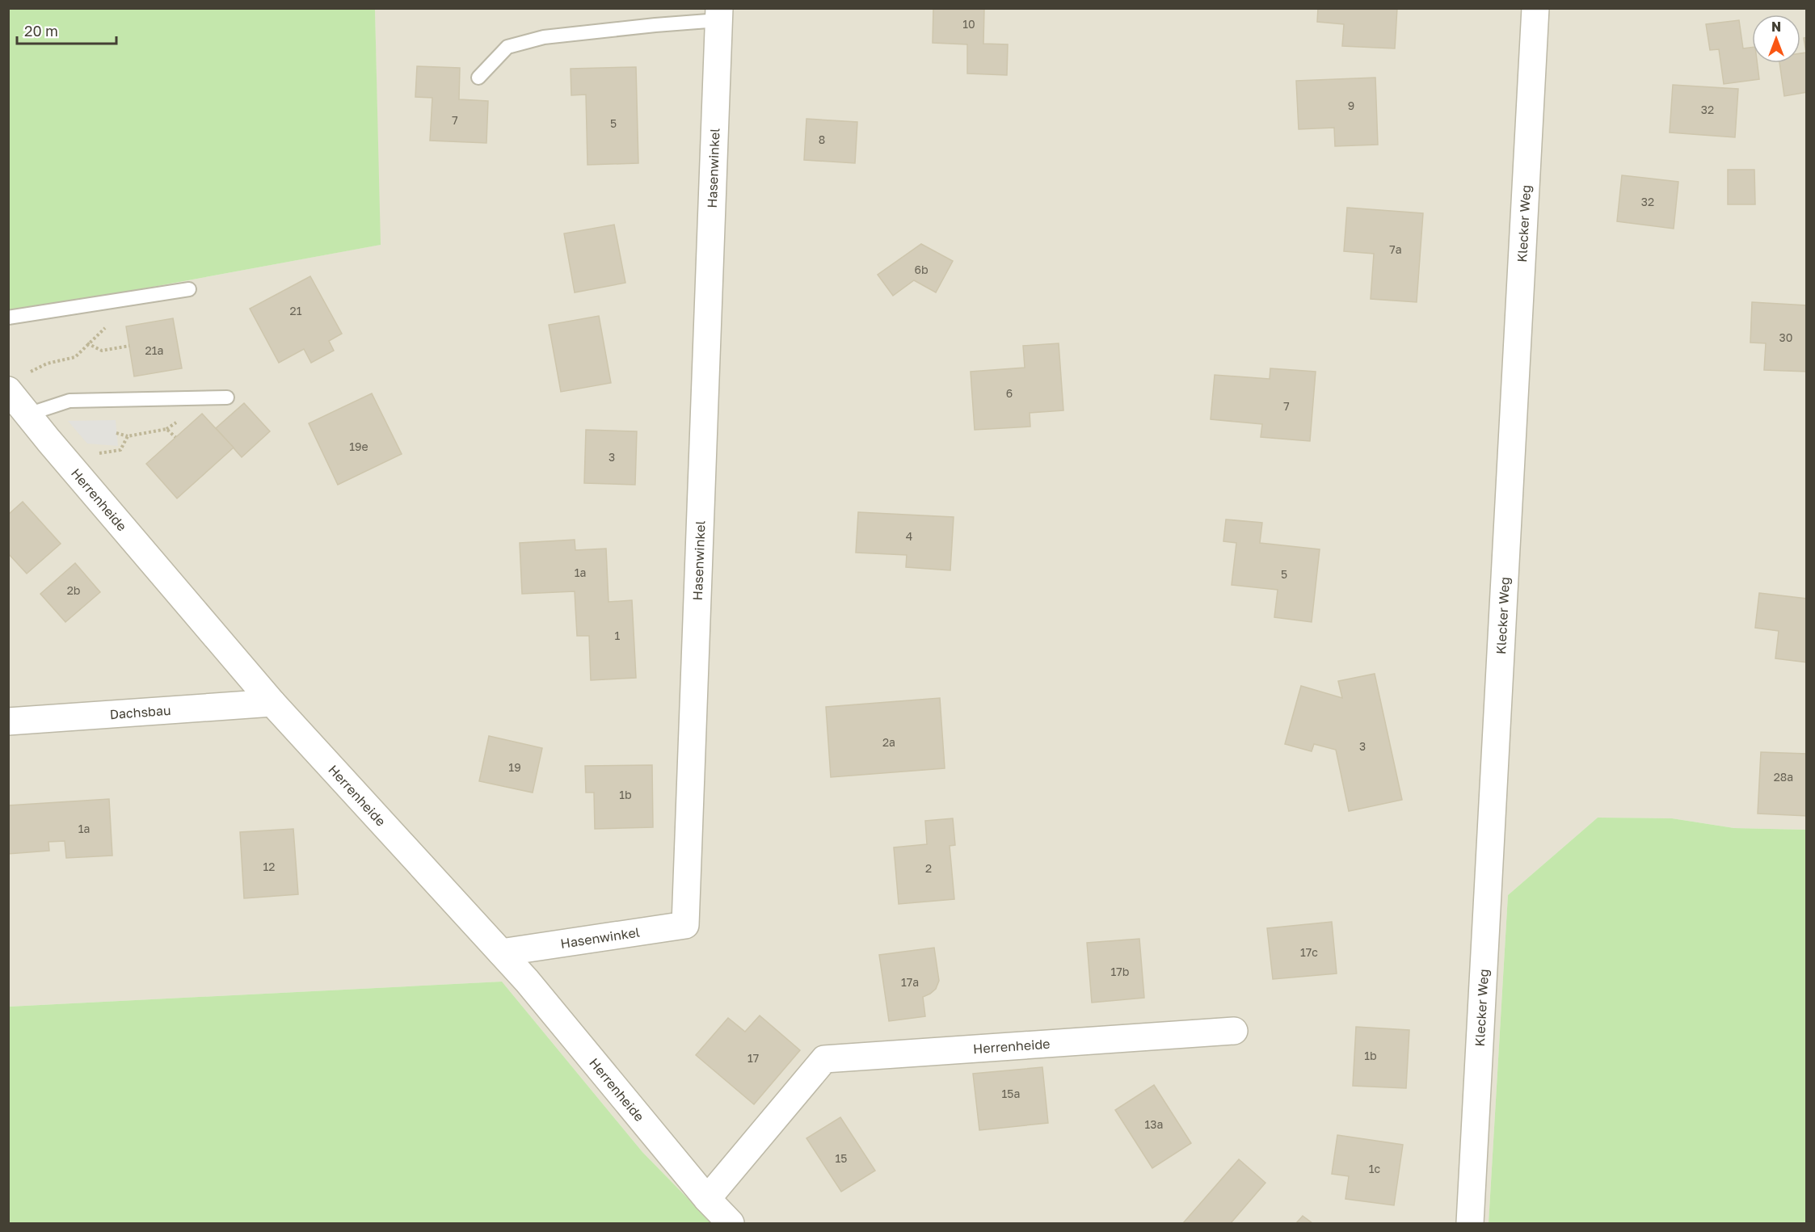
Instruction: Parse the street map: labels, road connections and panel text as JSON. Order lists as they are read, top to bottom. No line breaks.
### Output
{"streets":{"street":["Hasenwinkel","Klecker Weg","Herrenheide","Dachsbau"]},"crossings":[["Hasenwinkel","Herrenheide"],["Herrenheide","Dachsbau"]],"house_numbers":["10","9","32","7","5","8","32","7a","6b","21","30","21a","6","7","19e","3","4","1a","5","2b","1","2a","3","19","28a","1b","1a","12","2","17c","17b","17a","1b","17","15a","13a","15","1c"],"scale_bar":"20 m","north":"top"}
